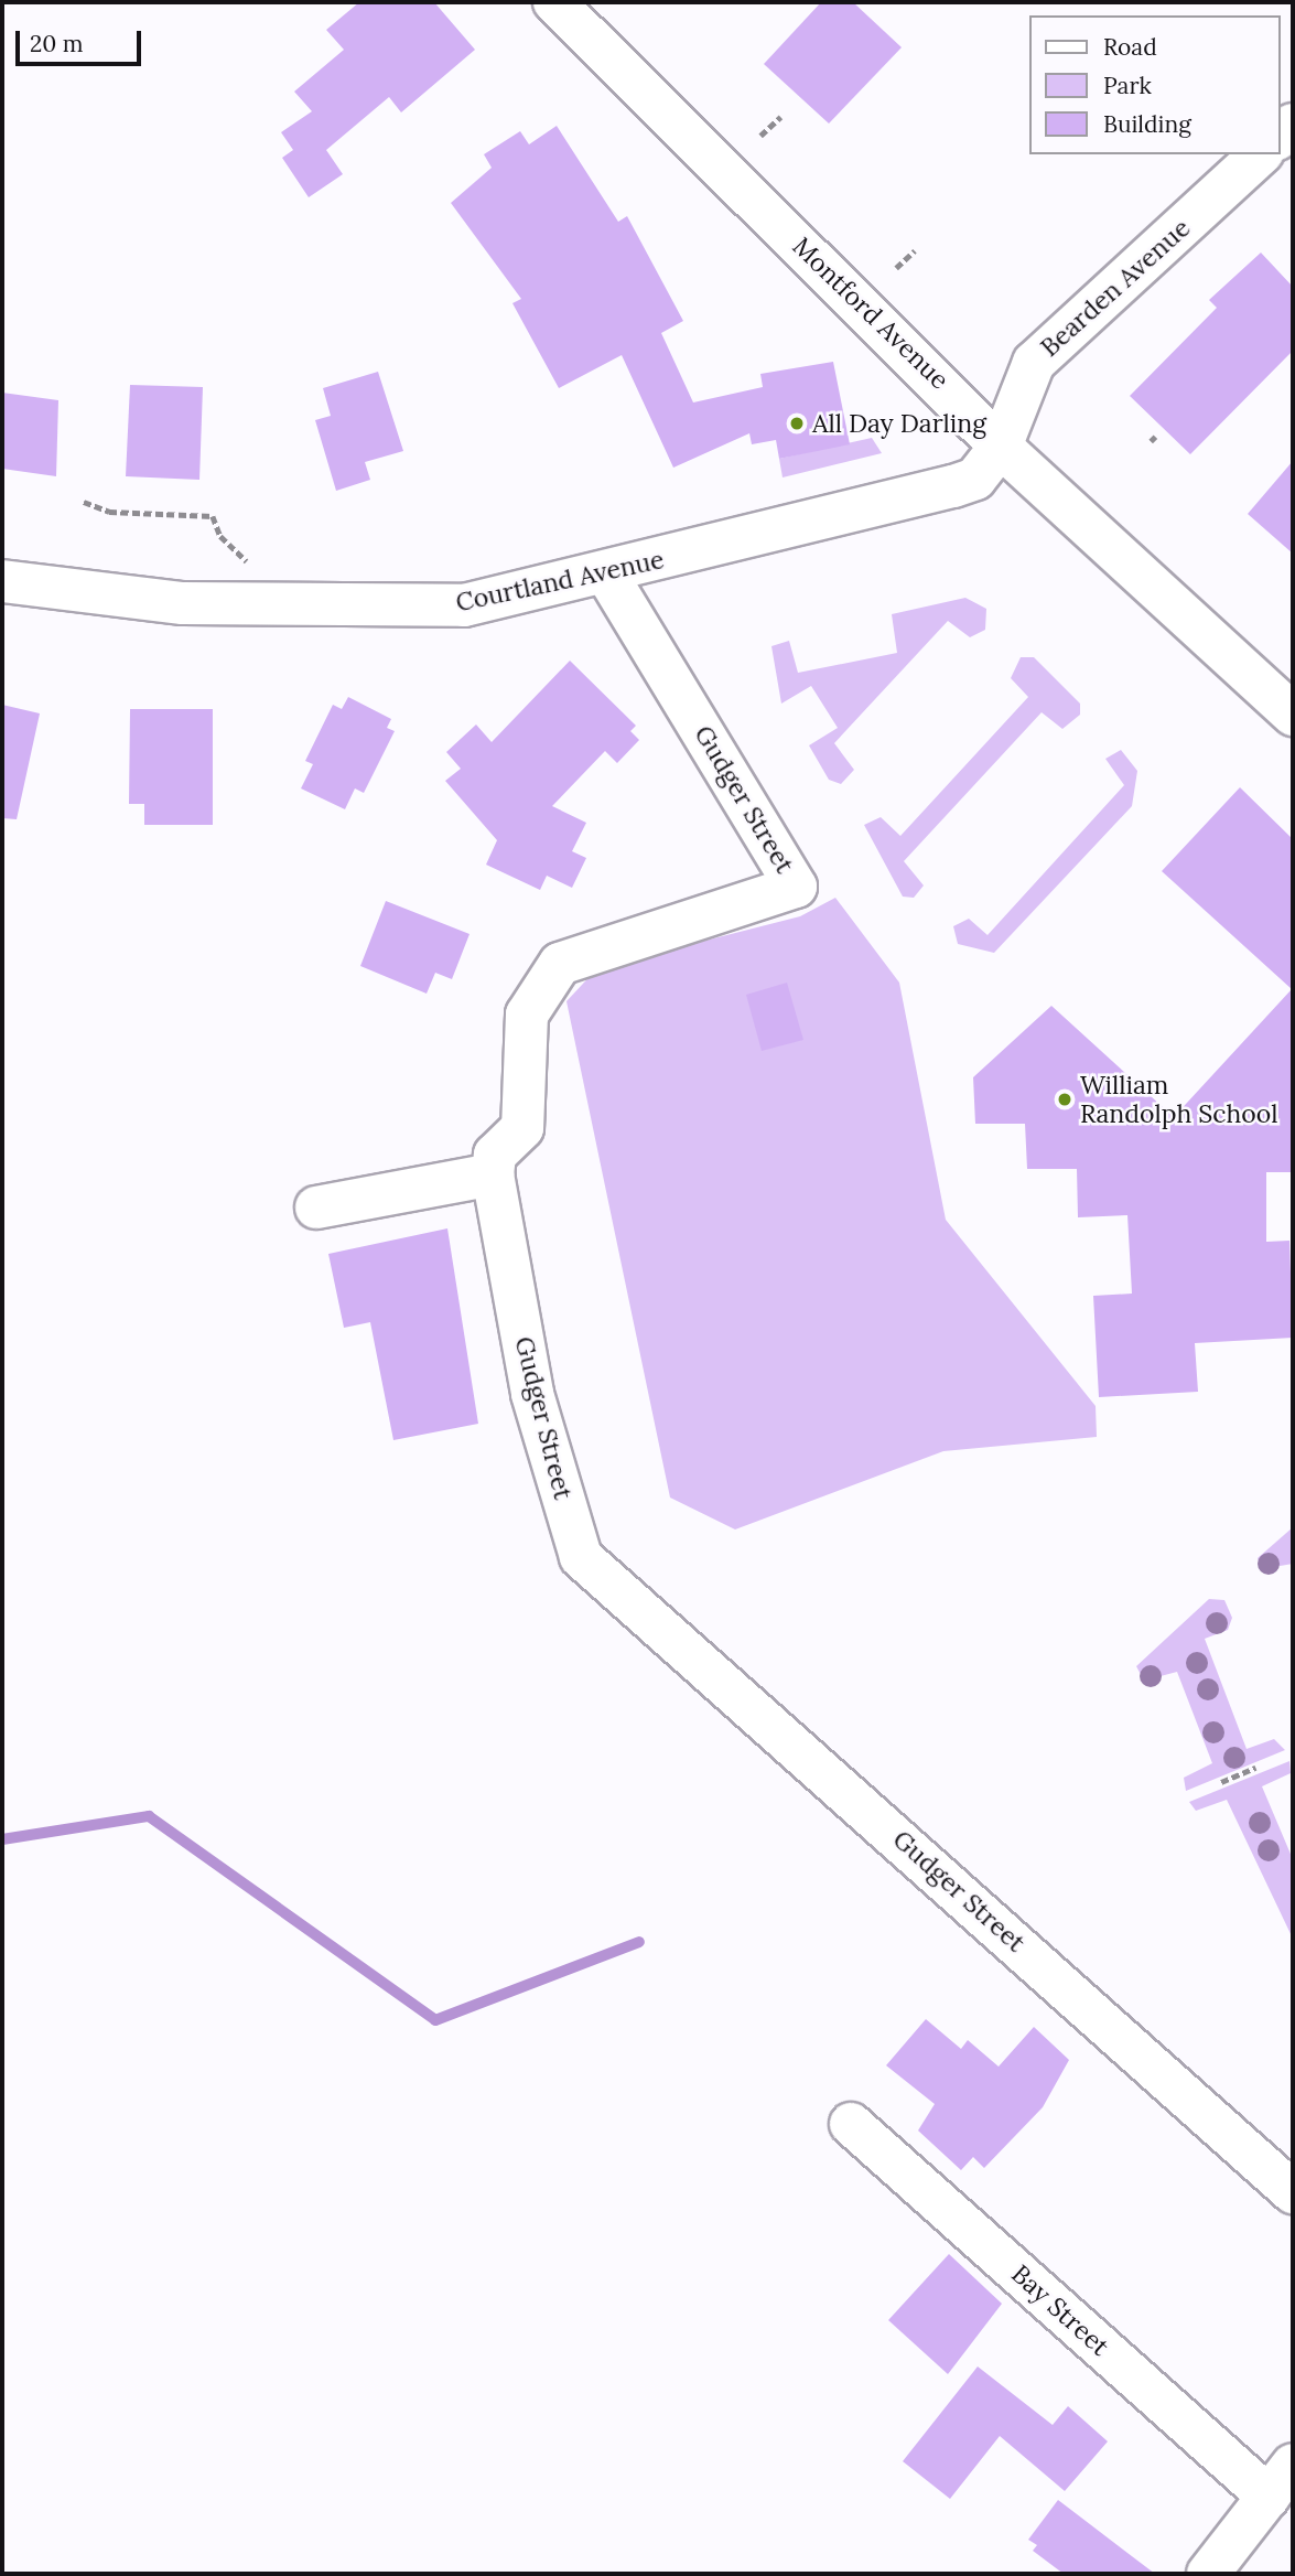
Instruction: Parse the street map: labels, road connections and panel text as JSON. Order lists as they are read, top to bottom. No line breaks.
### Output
{"streets":{"street":["Bearden Avenue","Montford Avenue","Courtland Avenue","Gudger Street","Bay Street"]},"crossings":[["Bearden Avenue","Montford Avenue"],["Bearden Avenue","Courtland Avenue"],["Montford Avenue","Courtland Avenue"],["Courtland Avenue","Gudger Street"]],"places":["All Day Darling","William Randolph School"],"legend":["Road","Park","Building"],"scale_bar":"20 m"}
